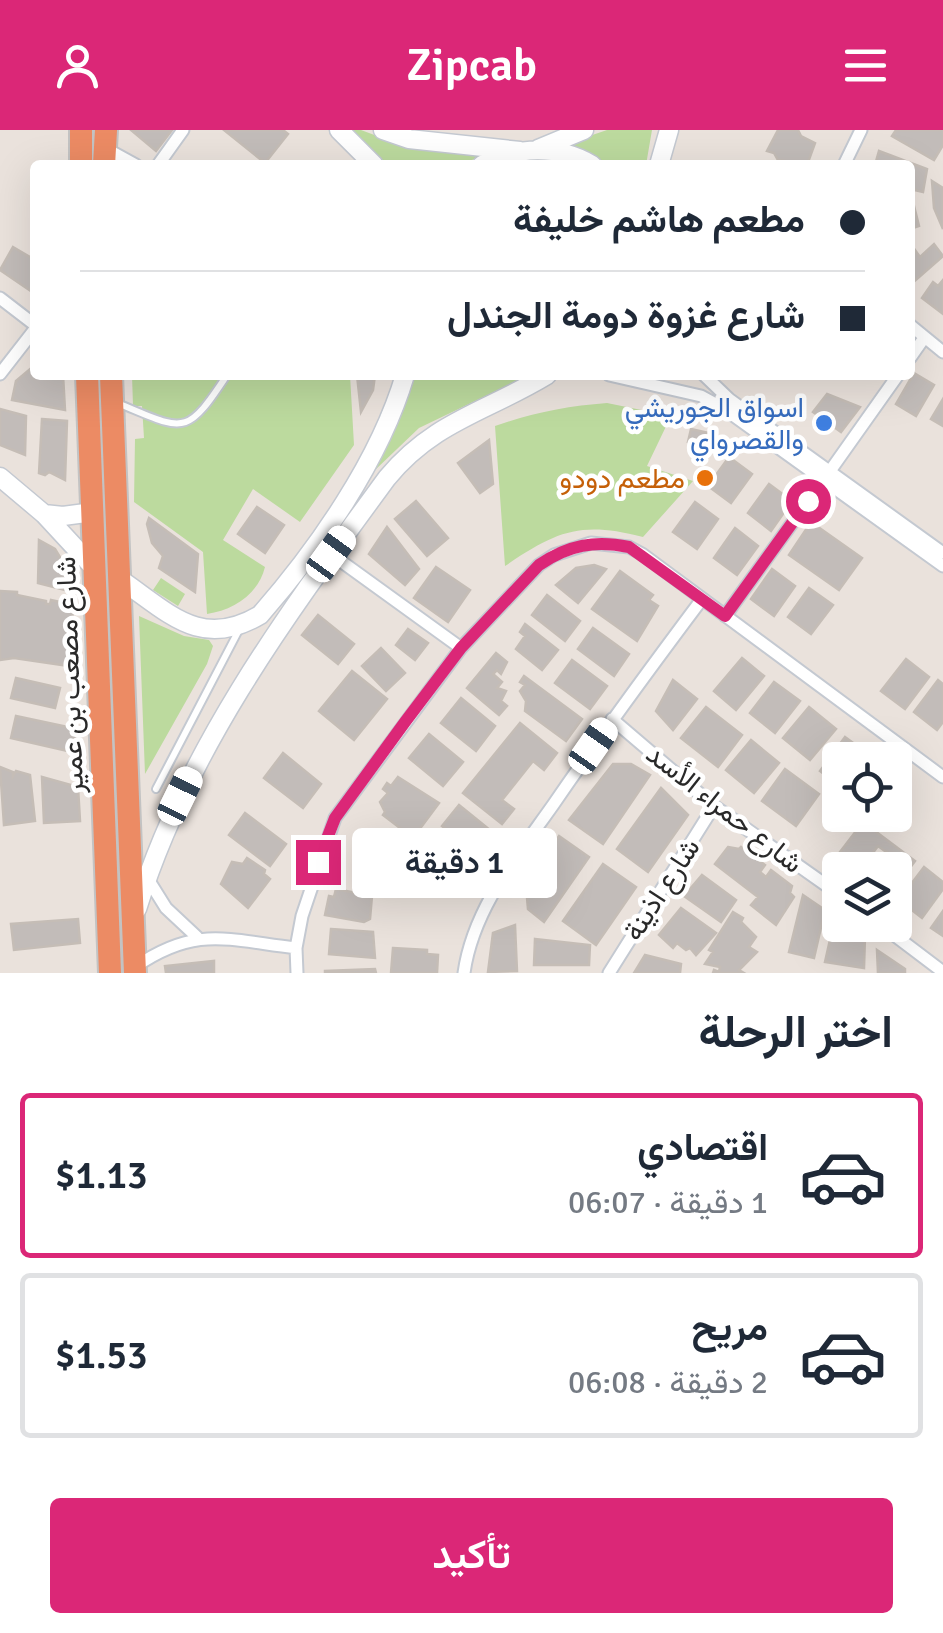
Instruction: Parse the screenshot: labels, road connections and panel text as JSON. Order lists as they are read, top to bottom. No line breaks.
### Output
{"streets":{"highway":["شارع مصعب بن عمير"],"street":["شارع حمراء الأسد","شارع اذينة"]},"crossings":[["شارع حمراء الأسد","شارع اذينة"]],"places":["اسواق الجوريشي والقصرواي","مطعم دودو"],"page":{"header":"Zipcab","banner":["مطعم هاشم خليفة","شارع غزوة دومة الجندل"],"bubble":"1 دقيقة","heading":"اختر الرحلة","list":[{"name":"اقتصادي","note":"1 دقيقة · 06:07","value":"$1.13"},{"name":"مريح","note":"2 دقيقة · 06:08","value":"$1.53"}],"buttons":"تأكيد"}}
